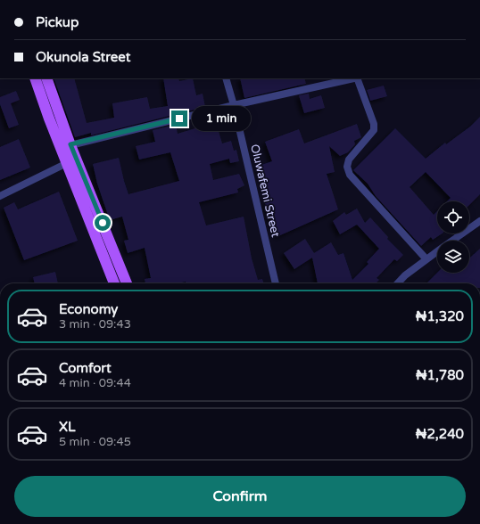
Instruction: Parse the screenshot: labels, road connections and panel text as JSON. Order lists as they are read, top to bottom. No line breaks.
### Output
{"streets":{"street":["Oluwafemi Street"]},"page":{"banner":["Pickup","Okunola Street"],"bubble":"1 min","list":[{"name":"Economy","note":"3 min · 09:43","value":"₦1,320"},{"name":"Comfort","note":"4 min · 09:44","value":"₦1,780"},{"name":"XL","note":"5 min · 09:45","value":"₦2,240"}],"buttons":"Confirm"}}
